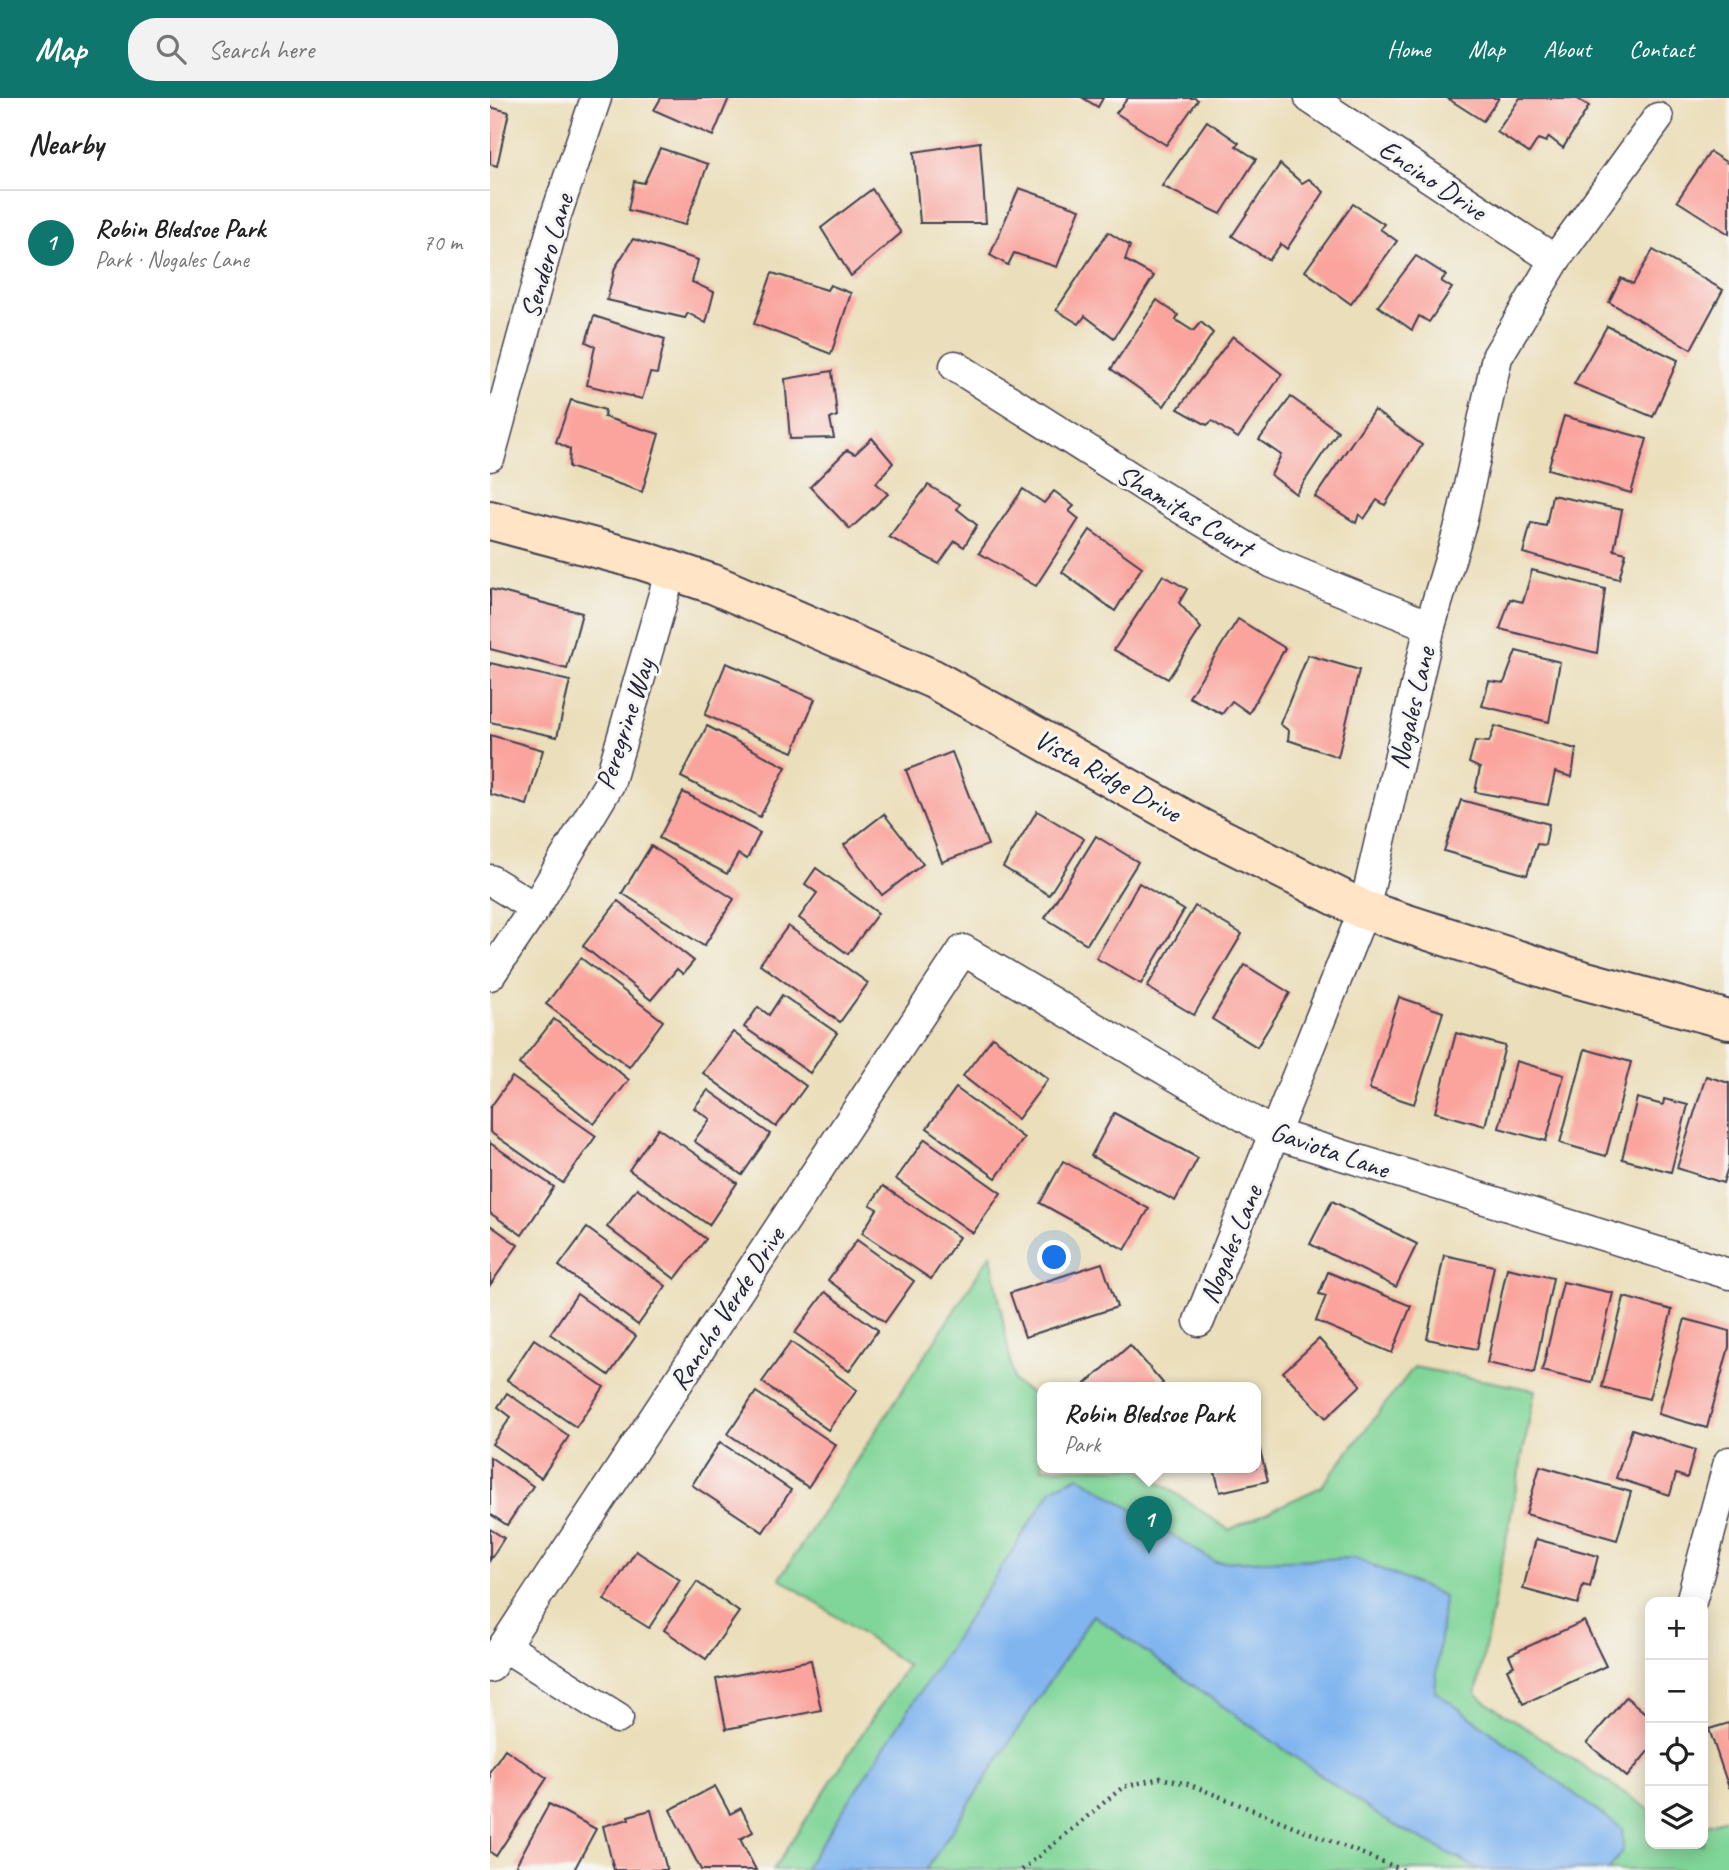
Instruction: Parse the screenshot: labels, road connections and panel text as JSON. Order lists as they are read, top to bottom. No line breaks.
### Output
{"streets":{"street":["Encino Drive","Sendero Lane","Shamitas Court","Nogales Lane","Peregrine Way","Vista Ridge Drive","Gaviota Lane","Rancho Verde Drive"]},"crossings":[["Encino Drive","Nogales Lane"],["Shamitas Court","Nogales Lane"],["Nogales Lane","Vista Ridge Drive"],["Nogales Lane","Gaviota Lane"],["Peregrine Way","Vista Ridge Drive"],["Gaviota Lane","Rancho Verde Drive"]],"page":{"header":"Map","search":"Search here","nav":["Home","Map","About","Contact"],"heading":"Nearby","list":[{"mark":"1","name":"Robin Bledsoe Park","note":"Park · Nogales Lane","value":"70 m"}],"popup":["Robin Bledsoe Park","Park"],"pins":"1","map_buttons":["+","−"]}}
